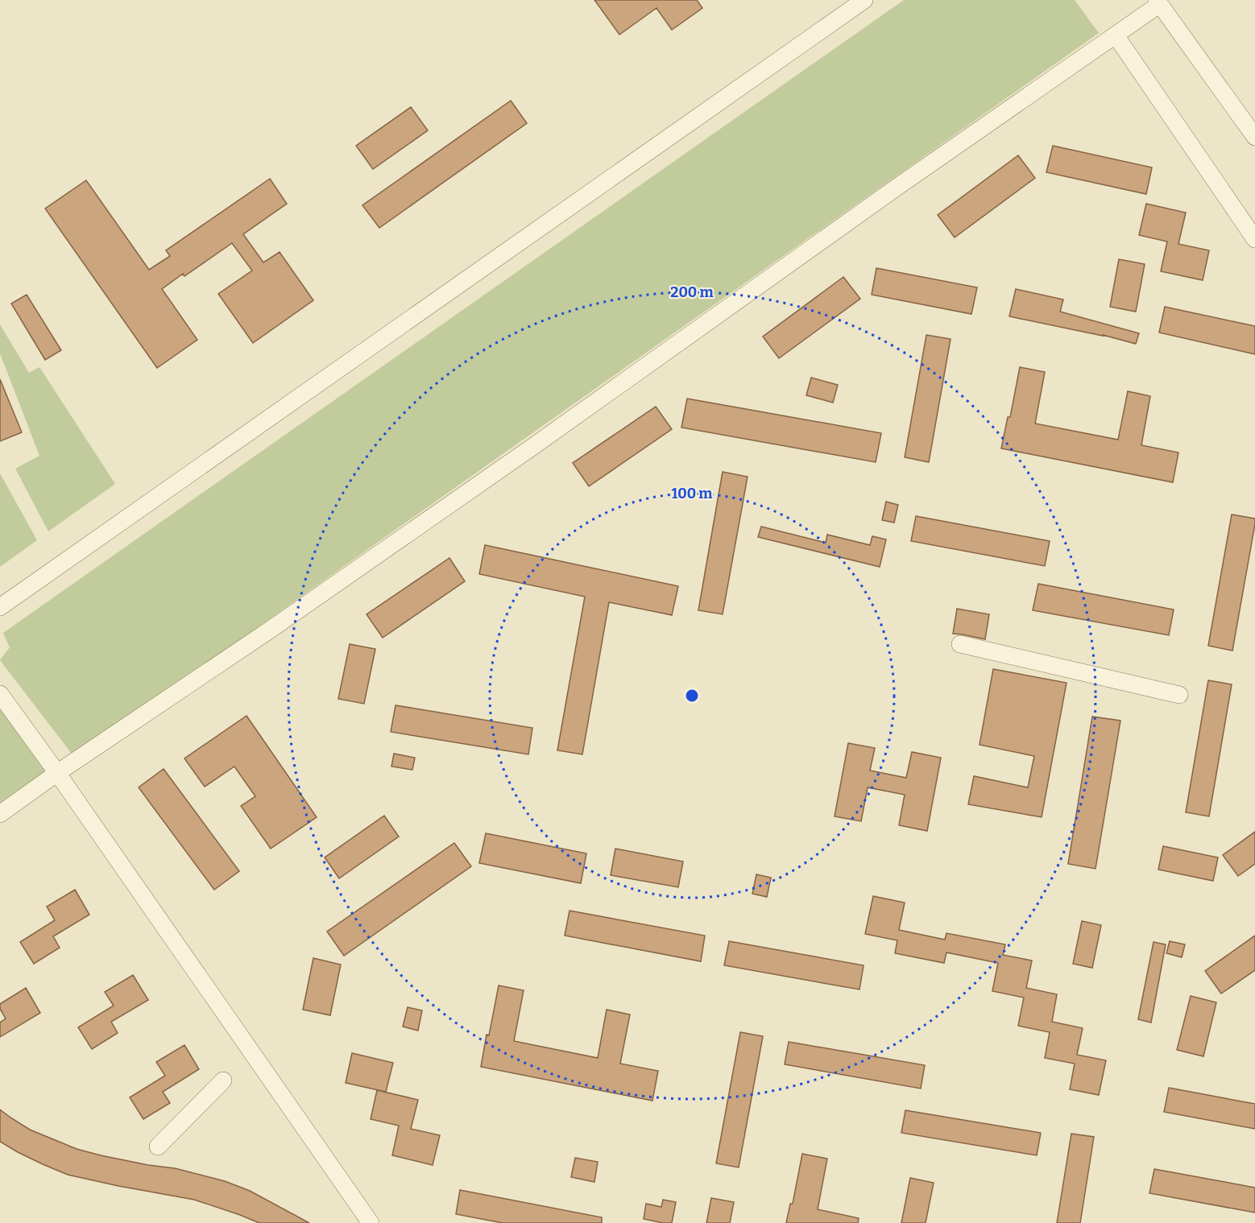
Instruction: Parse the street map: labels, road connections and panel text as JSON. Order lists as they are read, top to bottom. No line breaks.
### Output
{"rings":["200 m","100 m"]}
